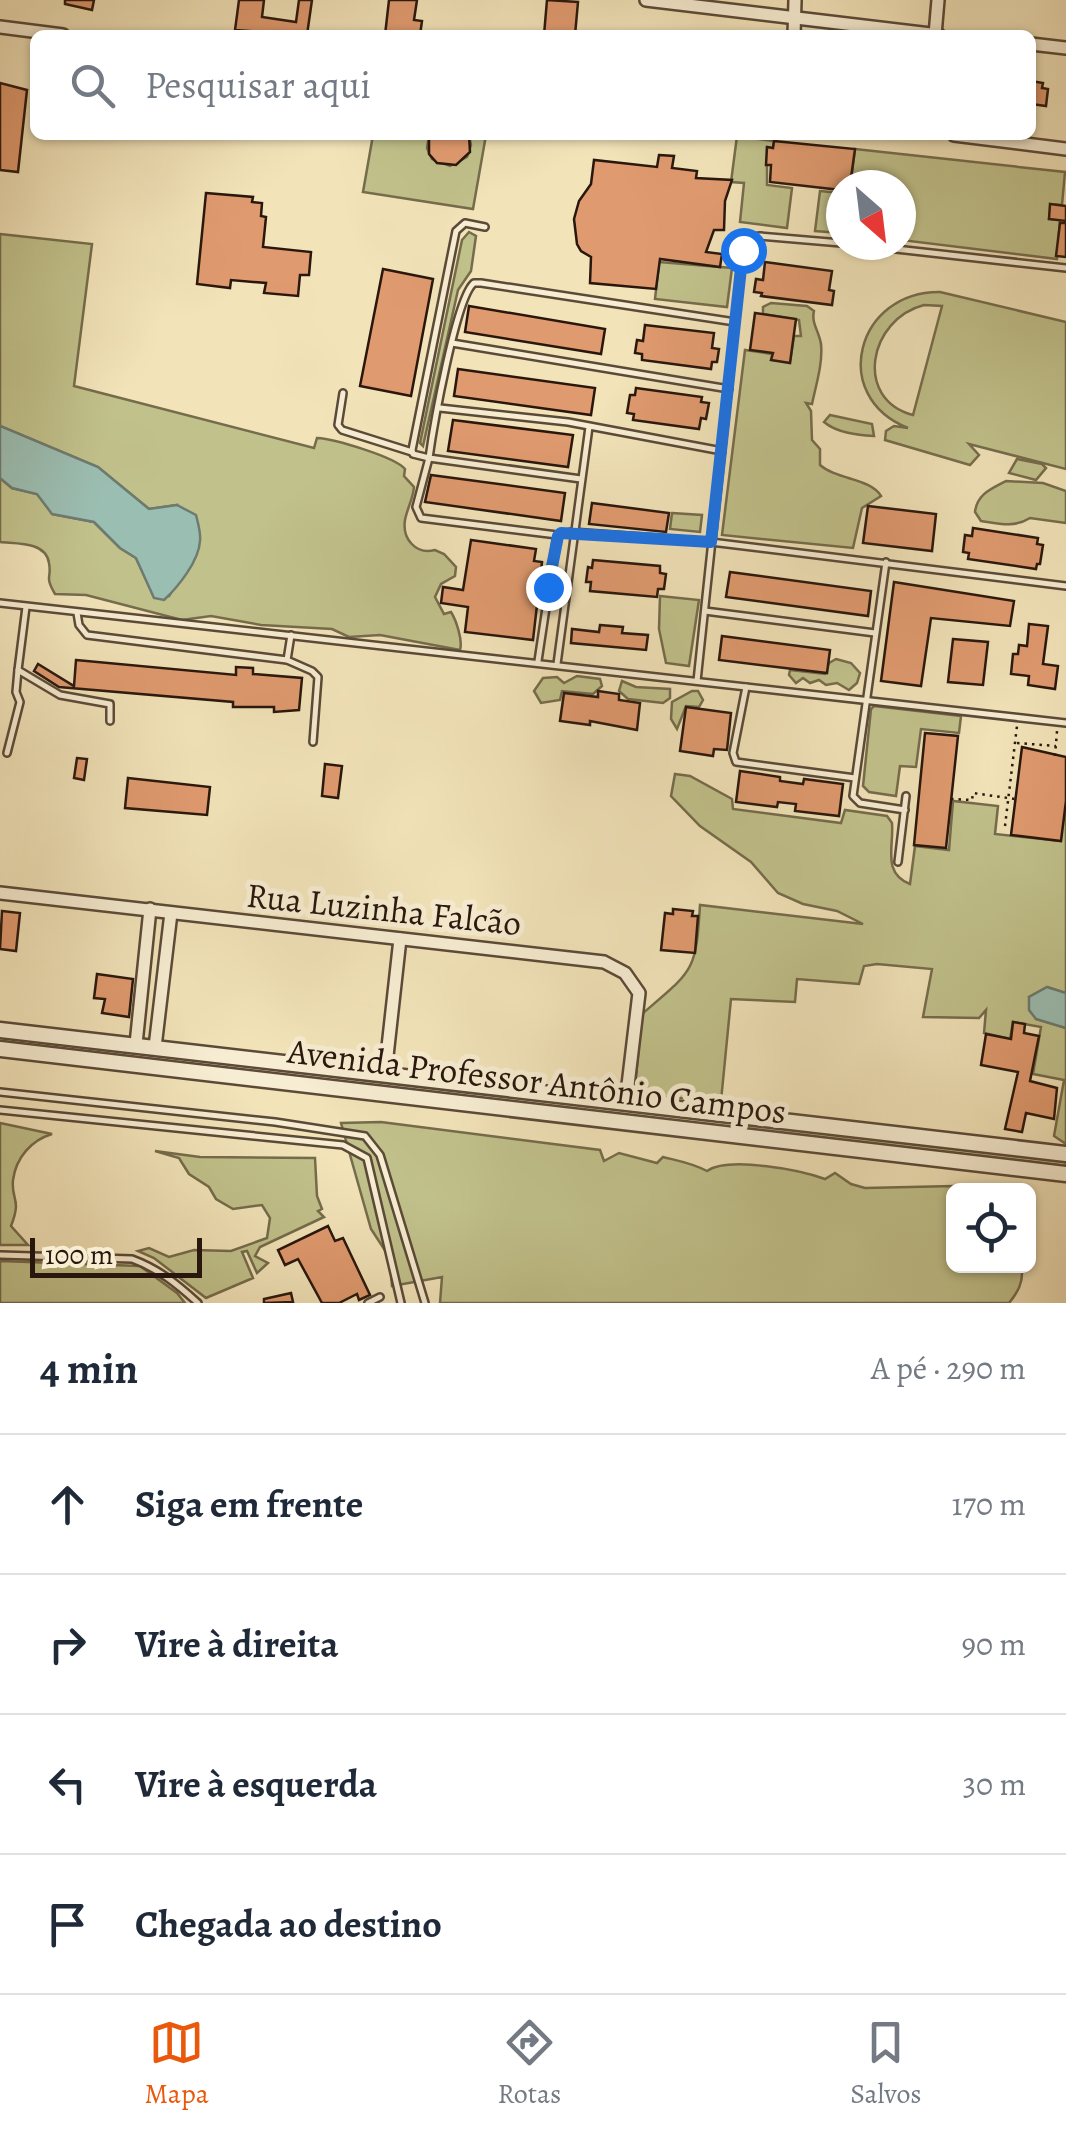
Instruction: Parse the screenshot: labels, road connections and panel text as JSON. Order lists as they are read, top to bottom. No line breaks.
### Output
{"streets":{"street":["Rua Luzinha Falcão","Avenida Professor Antônio Campos"]},"crossings":[["Rua Luzinha Falcão","Avenida Professor Antônio Campos"]],"scale_bar":"100 m","north":"bottom right","page":{"search":"Pesquisar aqui","scale":"100 m","heading":["4 min","A pé · 290 m"],"list":[["Siga em frente","170 m"],["Vire à direita","90 m"],["Vire à esquerda","30 m"],"Chegada ao destino"],"nav":["Mapa","Rotas","Salvos"]}}
